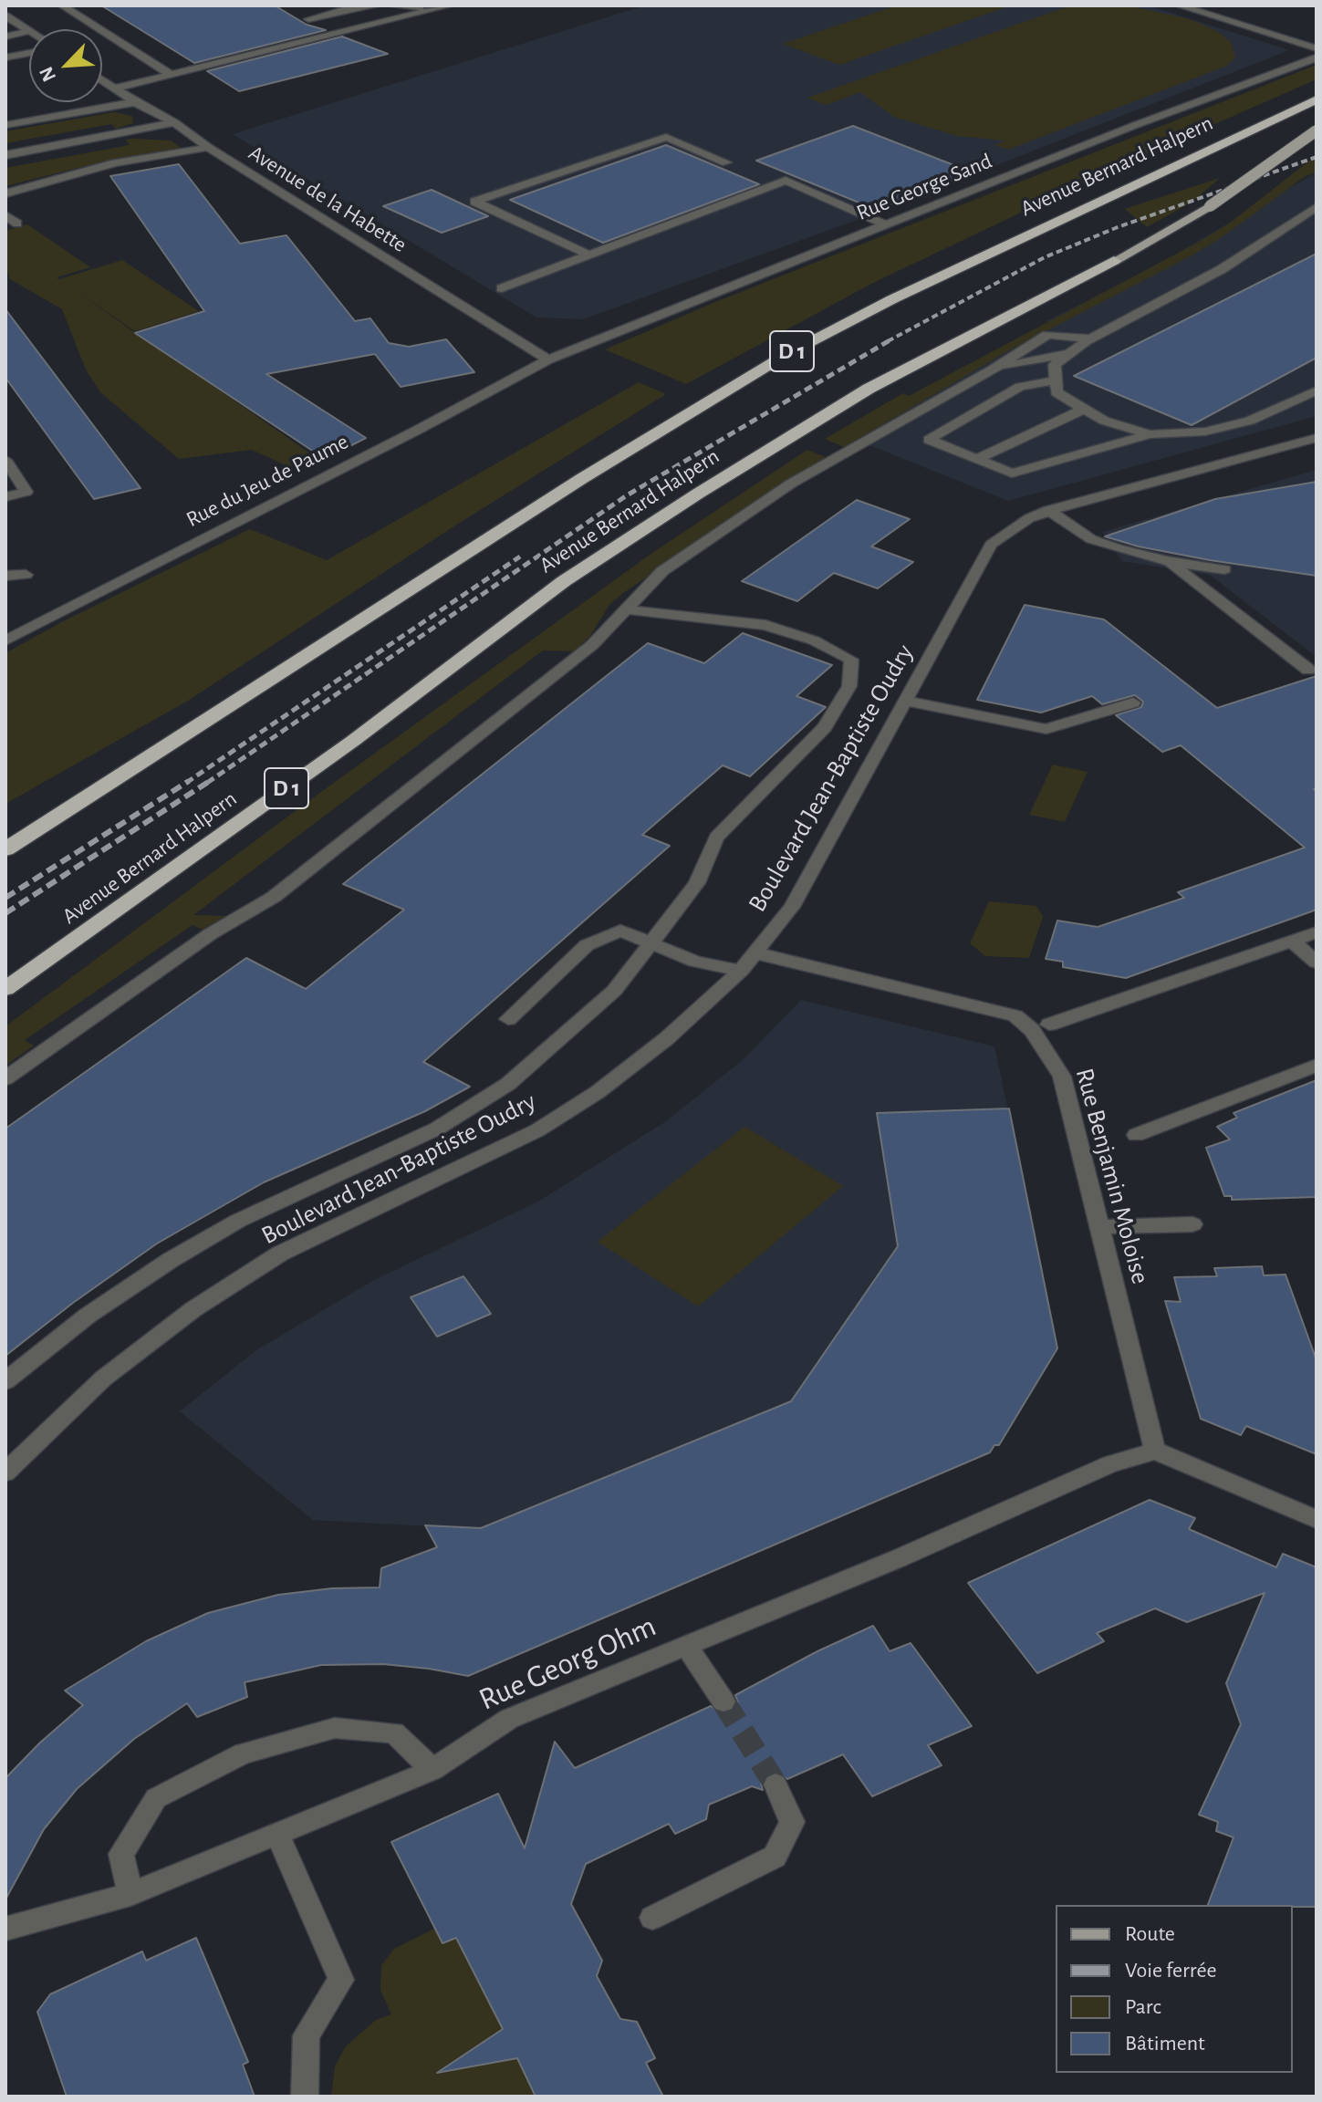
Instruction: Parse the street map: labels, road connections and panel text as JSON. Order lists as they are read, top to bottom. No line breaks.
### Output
{"streets":{"highway":["Avenue Bernard Halpern","D 1"],"street":["Rue George Sand","Avenue de la Habette","Rue du Jeu de Paume","Boulevard Jean-Baptiste Oudry","Rue Benjamin Moloise","Rue Georg Ohm"]},"crossings":[["Rue George Sand","Avenue de la Habette"],["Rue George Sand","Rue du Jeu de Paume"],["Avenue de la Habette","Rue du Jeu de Paume"],["Boulevard Jean-Baptiste Oudry","Rue Benjamin Moloise"],["Rue Benjamin Moloise","Rue Georg Ohm"]],"legend":["Route","Voie ferrée","Parc","Bâtiment"],"north":"bottom left"}
